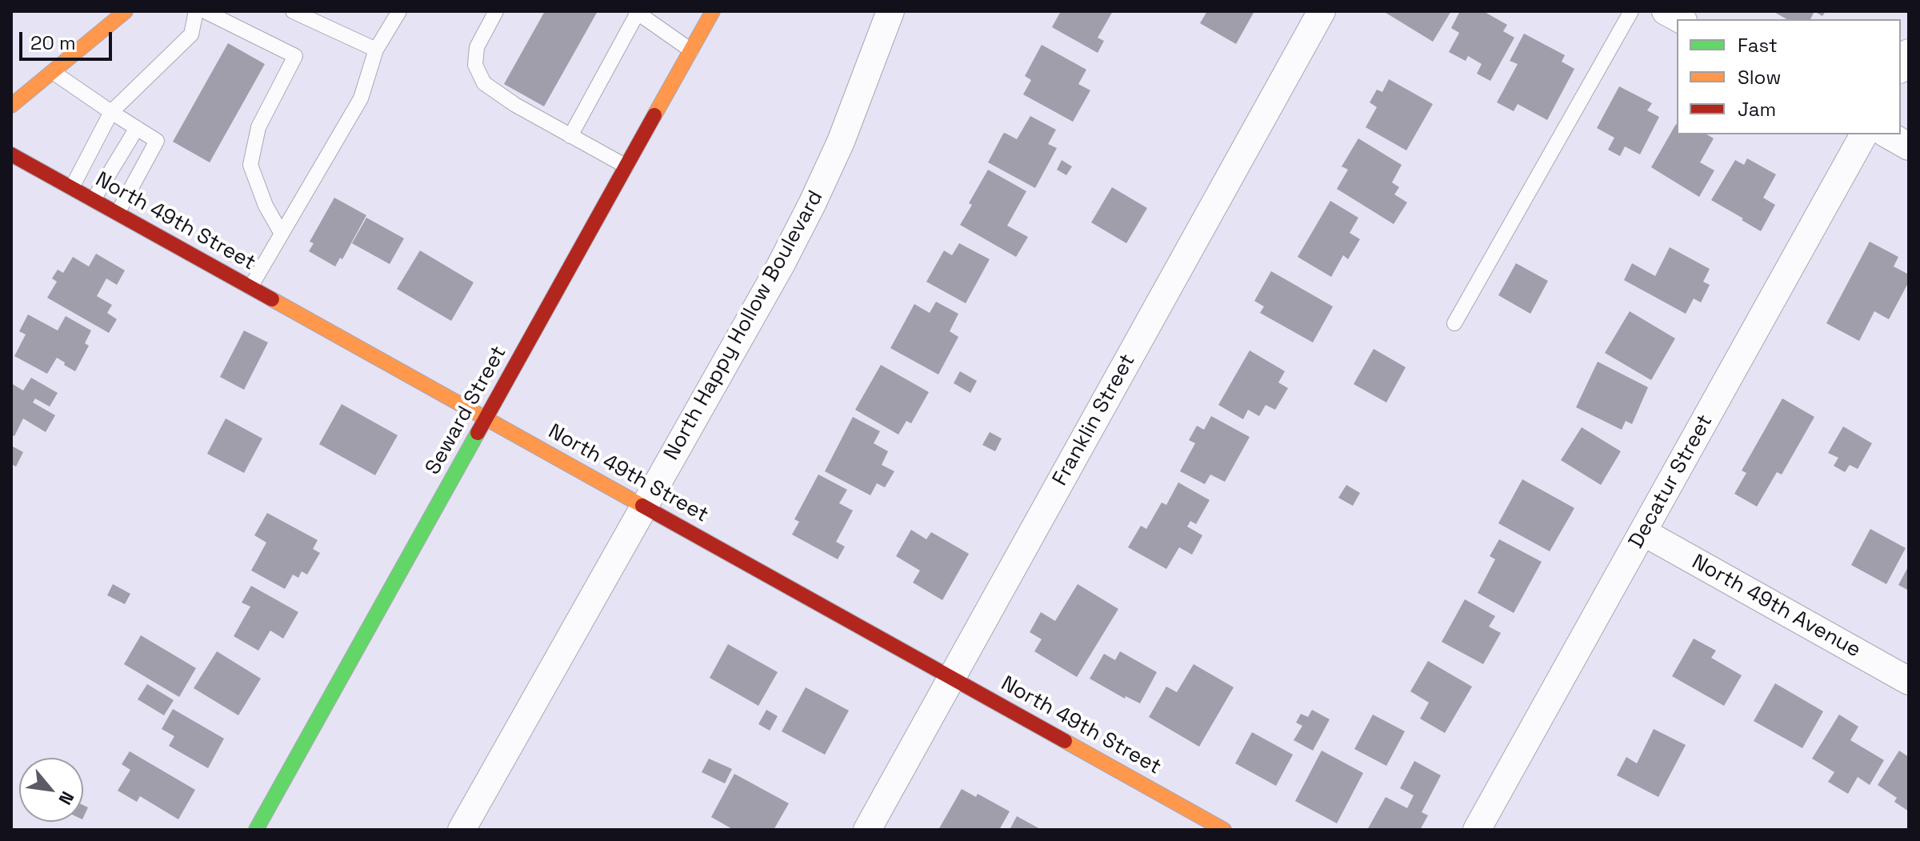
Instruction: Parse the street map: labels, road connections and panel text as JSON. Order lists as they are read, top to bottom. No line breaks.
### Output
{"streets":{"street":["North 49th Street","North Happy Hollow Boulevard","Seward Street","Franklin Street","Decatur Street","North 49th Avenue"]},"crossings":[["North 49th Street","North Happy Hollow Boulevard"],["North 49th Street","Seward Street"],["North 49th Street","Franklin Street"],["Decatur Street","North 49th Avenue"]],"legend":["Fast","Slow","Jam"],"scale_bar":"20 m","north":"bottom right"}
